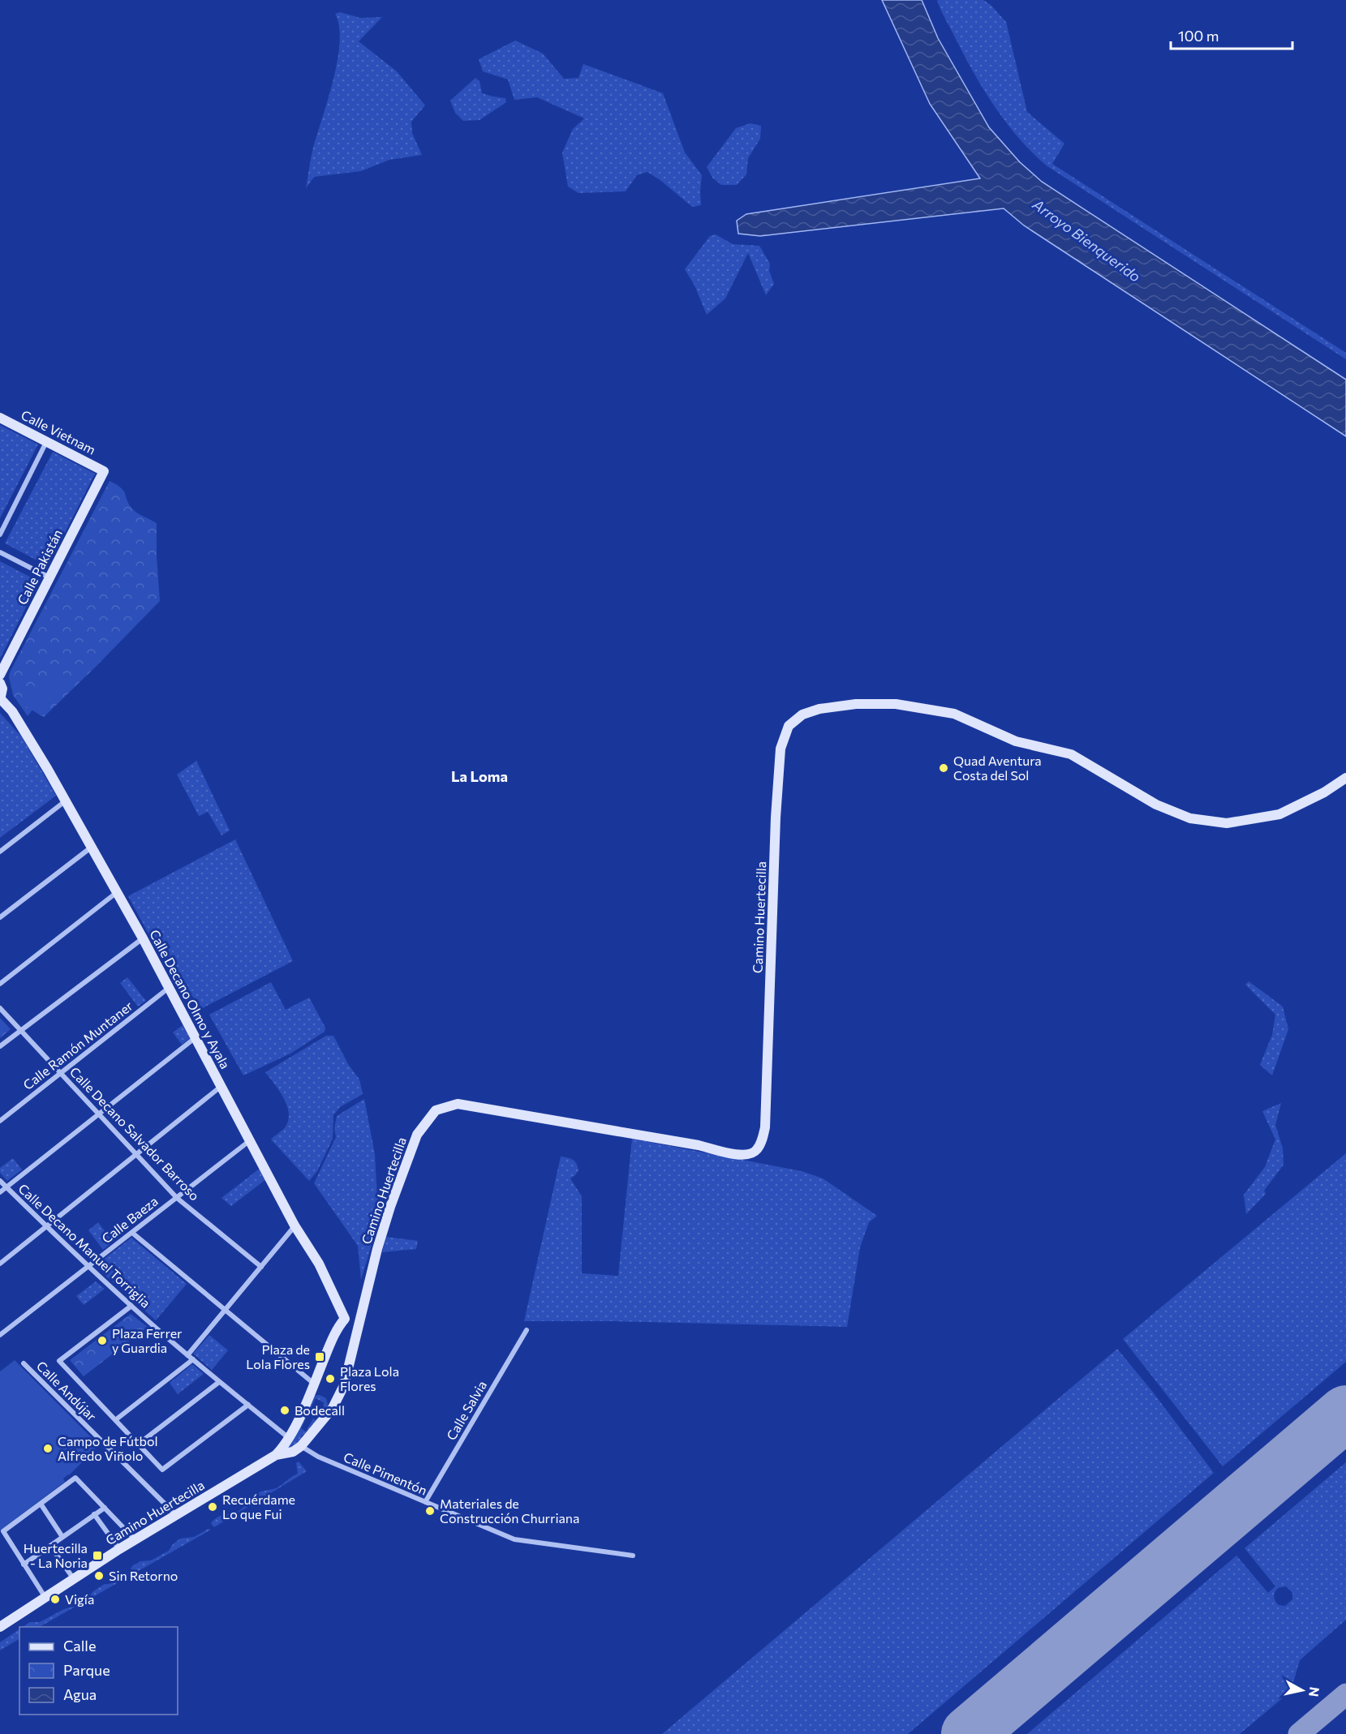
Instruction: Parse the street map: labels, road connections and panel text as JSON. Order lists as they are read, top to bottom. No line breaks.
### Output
{"streets":{"street":["Calle Vietnam","Calle Pakistán","Camino Huertecilla","Calle Decano Olmo y Ayala","Calle Ramón Muntaner","Calle Decano Salvador Barroso","Calle Baeza","Calle Decano Manuel Torriglia","Calle Andújar","Calle Salvia","Calle Pimentón"]},"crossings":[["Calle Vietnam","Calle Pakistán"],["Camino Huertecilla","Calle Andújar"],["Calle Decano Olmo y Ayala","Calle Ramón Muntaner"],["Calle Decano Olmo y Ayala","Calle Baeza"],["Calle Ramón Muntaner","Calle Decano Salvador Barroso"],["Calle Decano Salvador Barroso","Calle Baeza"],["Calle Baeza","Calle Decano Manuel Torriglia"],["Calle Salvia","Calle Pimentón"]],"districts":["La Loma"],"water":["Arroyo Bienquerido"],"places":{"other":["Quad Aventura Costa del Sol","Plaza Ferrer y Guardia","Plaza Lola Flores","Bodecall","Campo de Fútbol Alfredo Viñolo","Recuérdame Lo que Fui","Materiales de Construcción Churriana","Sin Retorno","Vigía"],"transit":["Plaza de Lola Flores","Huertecilla - La Noria"]},"legend":["Calle","Parque","Agua"],"scale_bar":"100 m","north":"right"}
